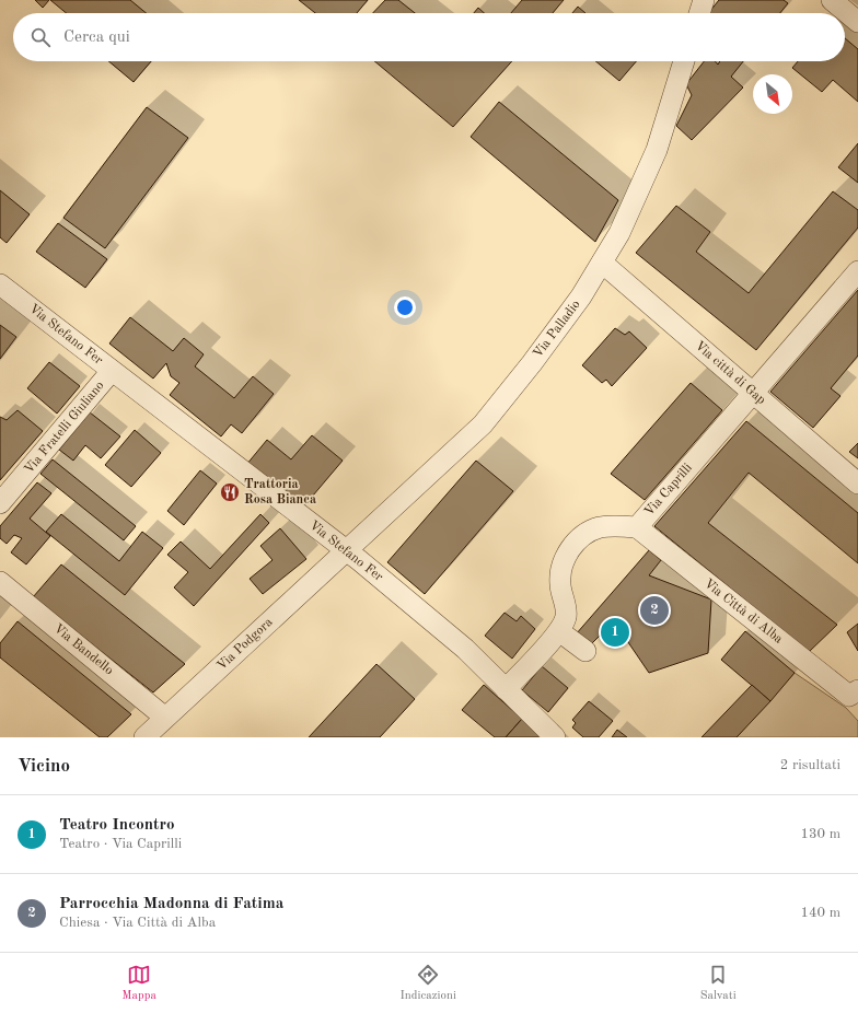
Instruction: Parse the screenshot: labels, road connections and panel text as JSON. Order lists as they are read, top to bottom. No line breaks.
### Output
{"streets":{"street":["Via Palladio","Via Stefano Fer","Via città di Gap","Via Fratelli Giuliano","Via Caprilli","Via Città di Alba","Via Podgora","Via Bandello"]},"crossings":[["Via Palladio","Via Stefano Fer"],["Via Palladio","Via città di Gap"],["Via Palladio","Via Podgora"],["Via Stefano Fer","Via Fratelli Giuliano"],["Via Stefano Fer","Via Caprilli"],["Via Stefano Fer","Via Podgora"],["Via città di Gap","Via Caprilli"],["Via Caprilli","Via Città di Alba"],["Via Podgora","Via Bandello"]],"places":{"restaurant":["Trattoria Rosa Bianca"]},"north":"bottom right","page":{"search":"Cerca qui","pins":["2","1"],"heading":["Vicino","2 risultati"],"list":[{"mark":"1","name":"Teatro Incontro","note":"Teatro · Via Caprilli","value":"130 m"},{"mark":"2","name":"Parrocchia Madonna di Fatima","note":"Chiesa · Via Città di Alba","value":"140 m"}],"nav":["Mappa","Indicazioni","Salvati"]}}
